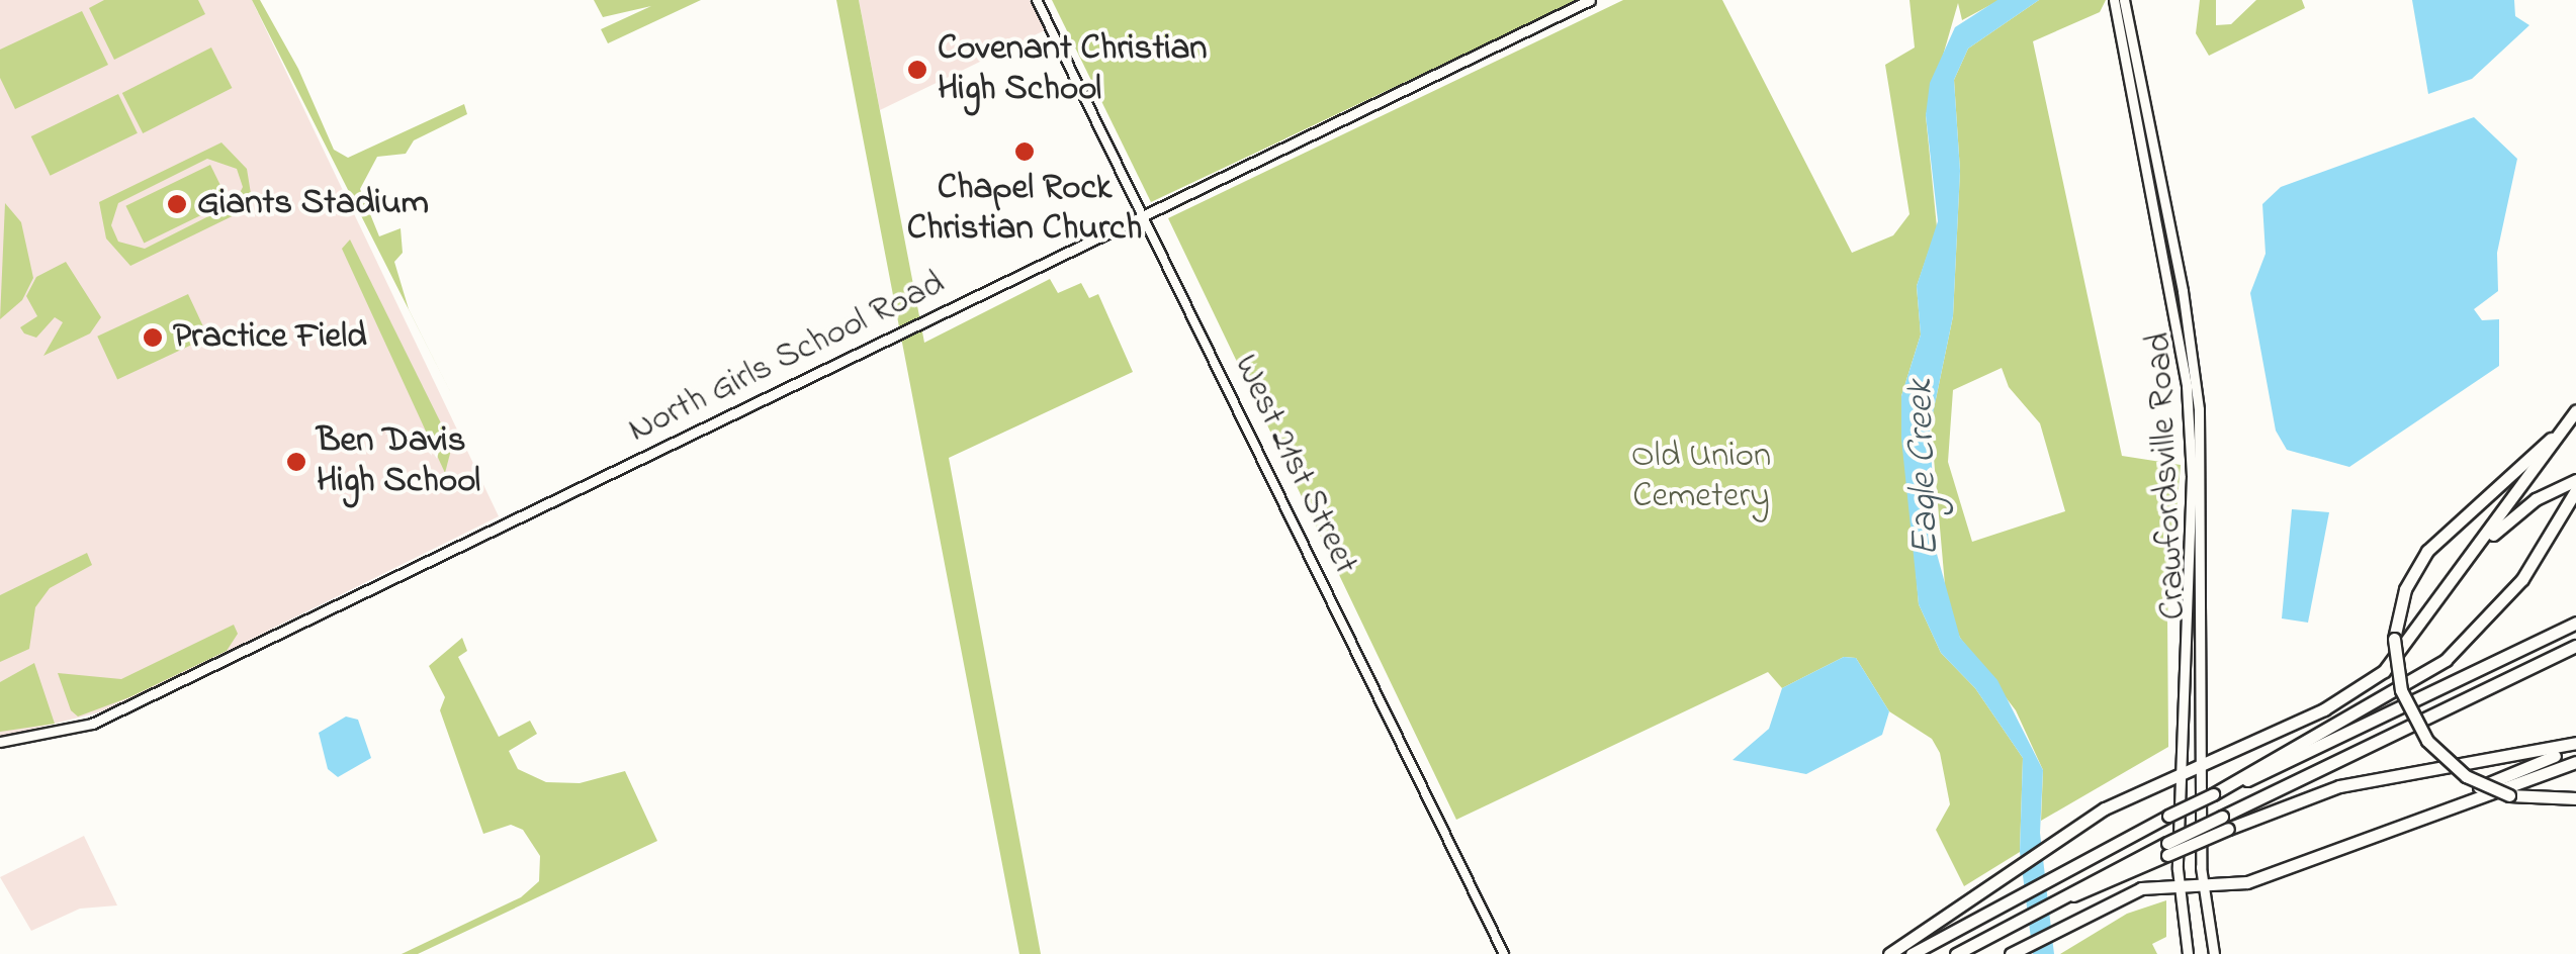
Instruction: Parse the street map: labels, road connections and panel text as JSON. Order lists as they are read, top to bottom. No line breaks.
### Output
{"streets":{"main road":["North Girls School Road","Crawfordsville Road"],"street":["West 21st Street"]},"crossings":[["North Girls School Road","West 21st Street"]],"water":["Eagle Creek"],"parks":["Old Union Cemetery"],"places":["Covenant Christian High School","Chapel Rock Christian Church","Giants Stadium","Practice Field","Ben Davis High School"]}
